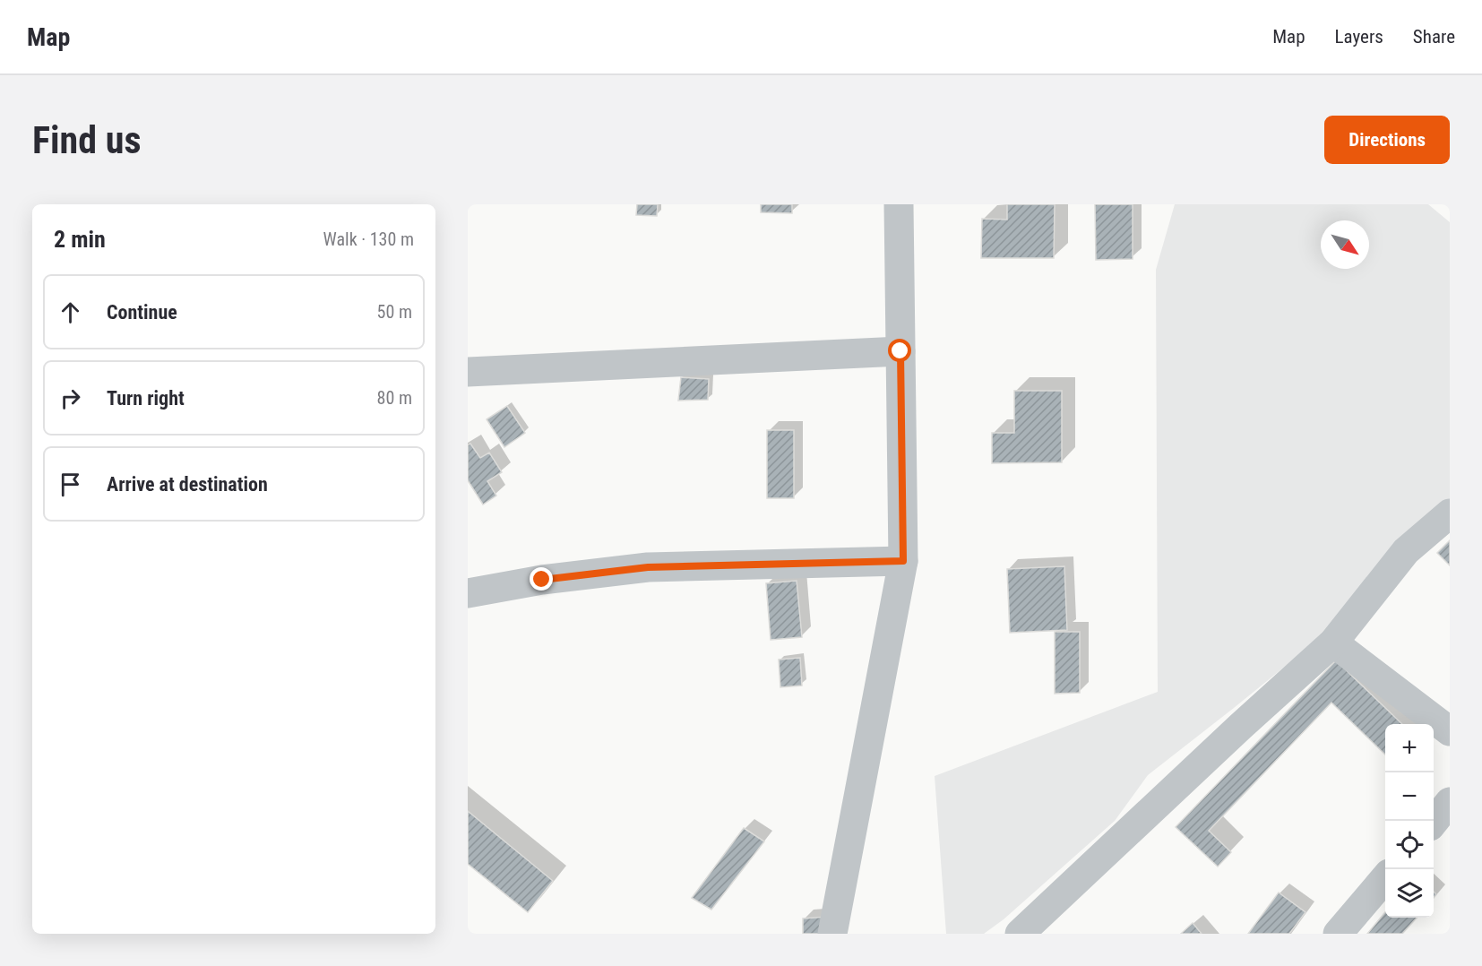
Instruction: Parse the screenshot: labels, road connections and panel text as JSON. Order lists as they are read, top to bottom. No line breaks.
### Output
{"north":"bottom right","page":{"header":"Map","nav":["Map","Layers","Share"],"buttons":"Directions","title":"Find us","heading":["2 min","Walk · 130 m"],"list":[["Continue","50 m"],["Turn right","80 m"],"Arrive at destination"],"map_buttons":["+","−"]}}
